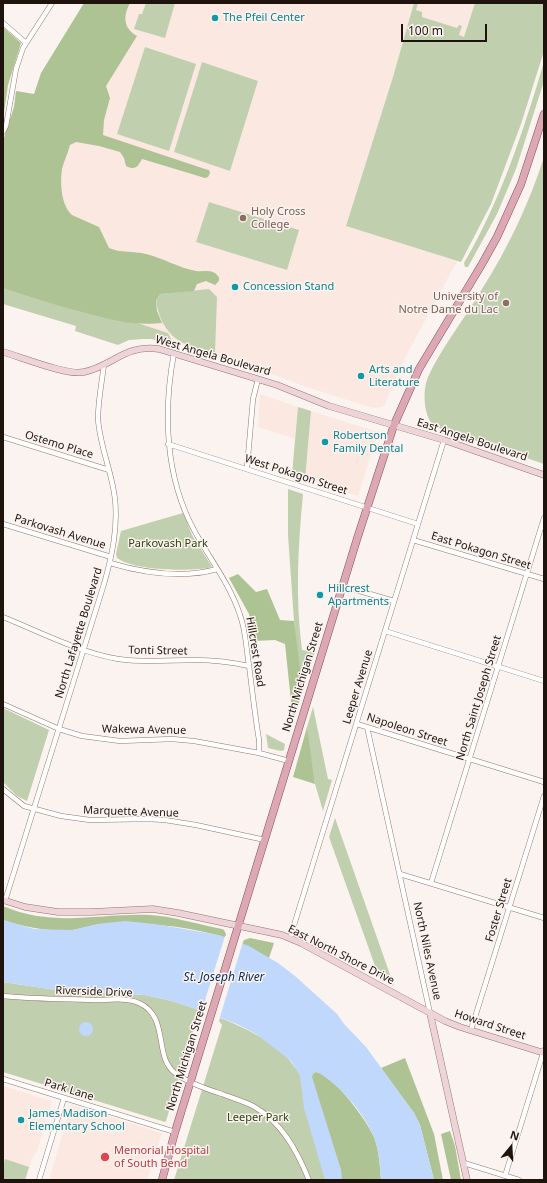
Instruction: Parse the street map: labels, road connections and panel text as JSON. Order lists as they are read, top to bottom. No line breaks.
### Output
{"streets":{"main road":["North Michigan Street"],"street":["West Angela Boulevard","East Angela Boulevard","Ostemo Place","West Pokagon Street","Parkovash Avenue","East Pokagon Street","North Lafayette Boulevard","Tonti Street","Hillcrest Road","Leeper Avenue","North Saint Joseph Street","Wakewa Avenue","Napoleon Street","Marquette Avenue","Foster Street","North Niles Avenue","East North Shore Drive","Riverside Drive","Howard Street","Park Lane"]},"crossings":[["West Angela Boulevard","East Angela Boulevard"],["West Angela Boulevard","North Lafayette Boulevard"],["West Angela Boulevard","Hillcrest Road"],["West Angela Boulevard","North Michigan Street"],["East Angela Boulevard","North Michigan Street"],["East Angela Boulevard","Leeper Avenue"],["Ostemo Place","North Lafayette Boulevard"],["West Pokagon Street","Hillcrest Road"],["West Pokagon Street","North Michigan Street"],["West Pokagon Street","Leeper Avenue"],["Parkovash Avenue","North Lafayette Boulevard"],["Parkovash Avenue","Hillcrest Road"],["East Pokagon Street","Leeper Avenue"],["East Pokagon Street","North Saint Joseph Street"],["North Lafayette Boulevard","Tonti Street"],["North Lafayette Boulevard","Wakewa Avenue"],["North Lafayette Boulevard","Marquette Avenue"],["North Lafayette Boulevard","East North Shore Drive"],["Tonti Street","Hillcrest Road"],["Hillcrest Road","Wakewa Avenue"],["North Michigan Street","Wakewa Avenue"],["North Michigan Street","Marquette Avenue"],["North Michigan Street","East North Shore Drive"],["North Michigan Street","Riverside Drive"],["North Michigan Street","Park Lane"],["Leeper Avenue","Napoleon Street"],["Leeper Avenue","East North Shore Drive"],["North Saint Joseph Street","Napoleon Street"],["Napoleon Street","North Niles Avenue"],["Foster Street","Howard Street"],["North Niles Avenue","East North Shore Drive"],["North Niles Avenue","Howard Street"],["East North Shore Drive","Howard Street"]],"water":["St. Joseph River"],"parks":["Parkovash Park","Leeper Park"],"places":["The Pfeil Center","Holy Cross College","Concession Stand","University of Notre Dame du Lac","Arts and Literature","Robertson Family Dental","Hillcrest Apartments","James Madison Elementary School","Memorial Hospital of South Bend"],"scale_bar":"100 m","north":"top"}
